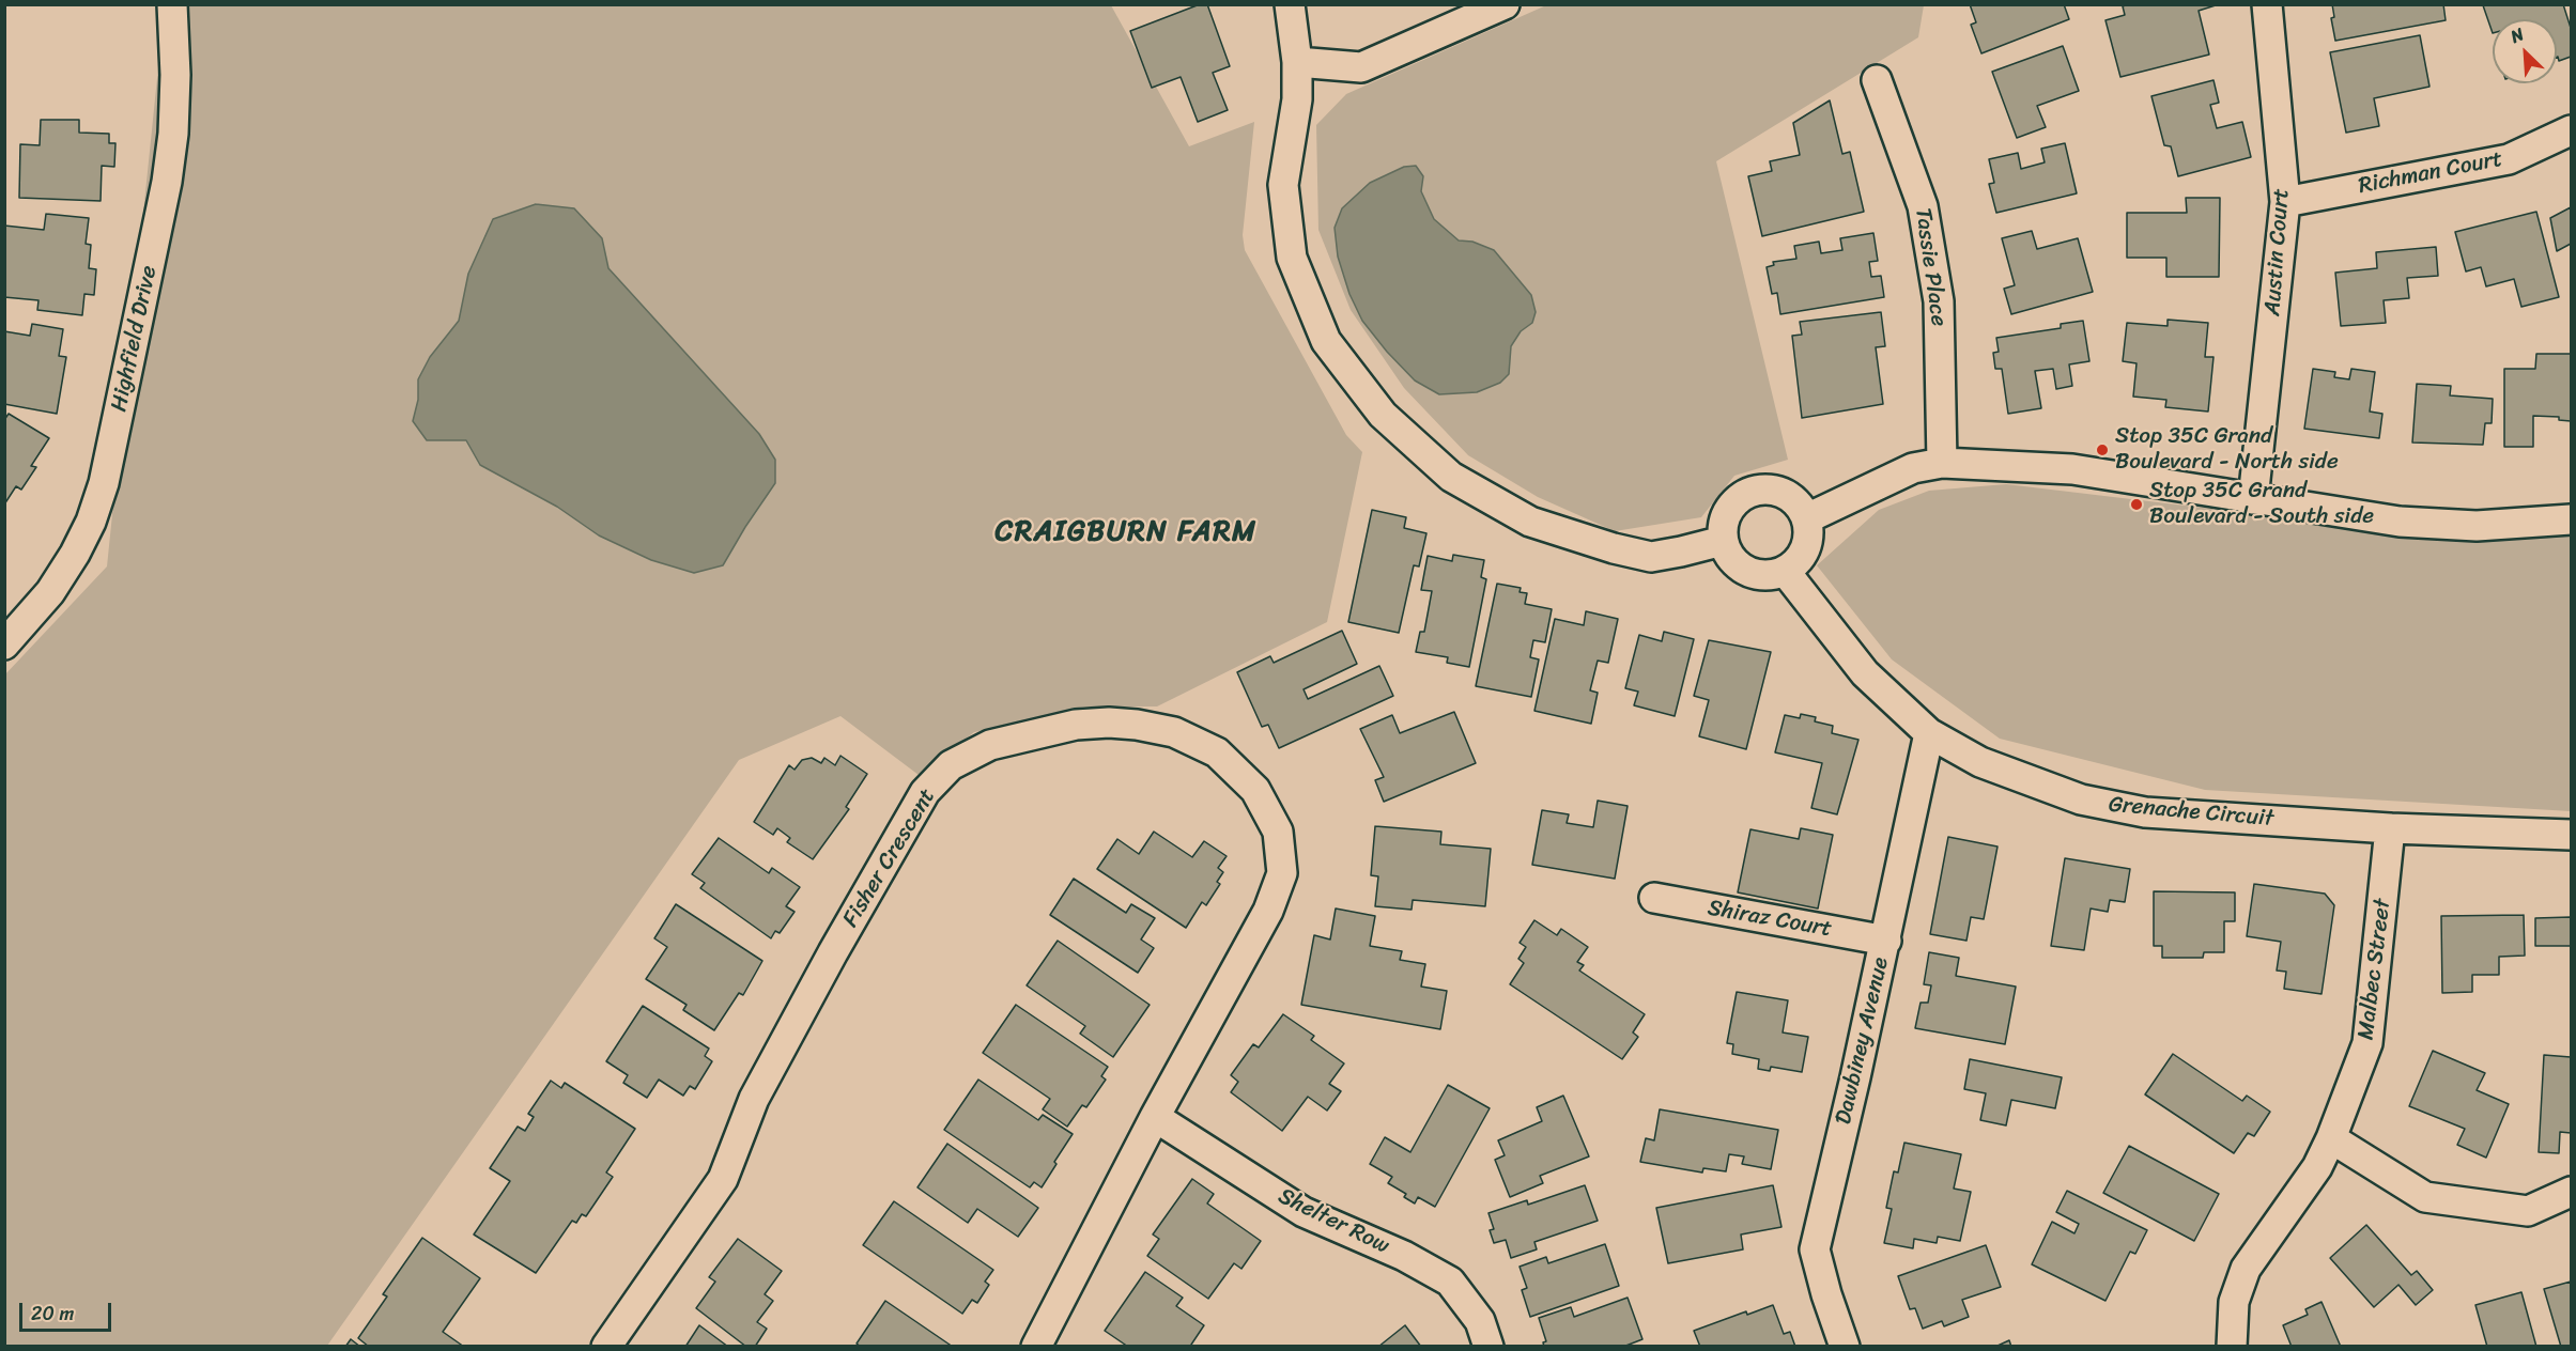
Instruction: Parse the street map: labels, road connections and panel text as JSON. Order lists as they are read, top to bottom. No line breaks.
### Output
{"streets":{"street":["Richman Court","Austin Court","Tassie Place","Highfield Drive","Grenache Circuit","Fisher Crescent","Shiraz Court","Malbec Street","Dawbiney Avenue","Shelter Row"]},"crossings":[["Richman Court","Austin Court"],["Grenache Circuit","Malbec Street"],["Grenache Circuit","Dawbiney Avenue"],["Fisher Crescent","Shelter Row"],["Shiraz Court","Dawbiney Avenue"]],"districts":["CRAIGBURN FARM"],"places":["Stop 35C Grand Boulevard - North side","Stop 35C Grand Boulevard - South side"],"scale_bar":"20 m","north":"top left"}
